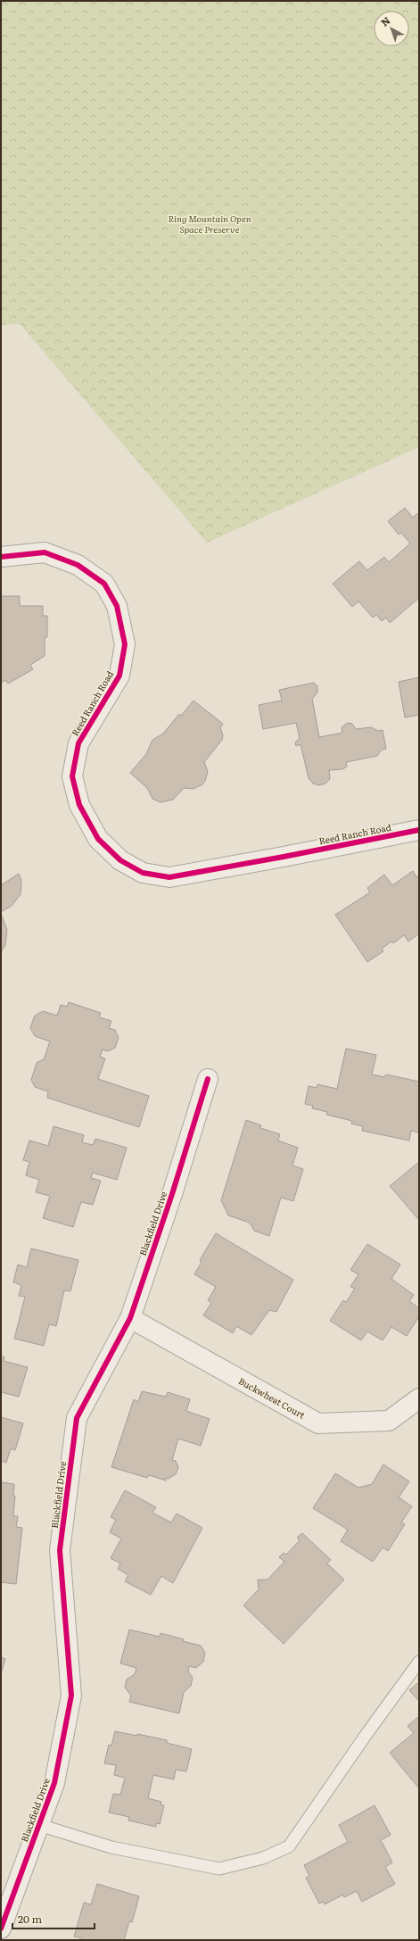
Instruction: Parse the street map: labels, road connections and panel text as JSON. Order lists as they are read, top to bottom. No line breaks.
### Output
{"streets":{"street":["Reed Ranch Road","Blackfield Drive","Buckwheat Court"]},"crossings":[["Blackfield Drive","Buckwheat Court"]],"parks":["Ring Mountain Open Space Preserve"],"scale_bar":"20 m","north":"top left"}
